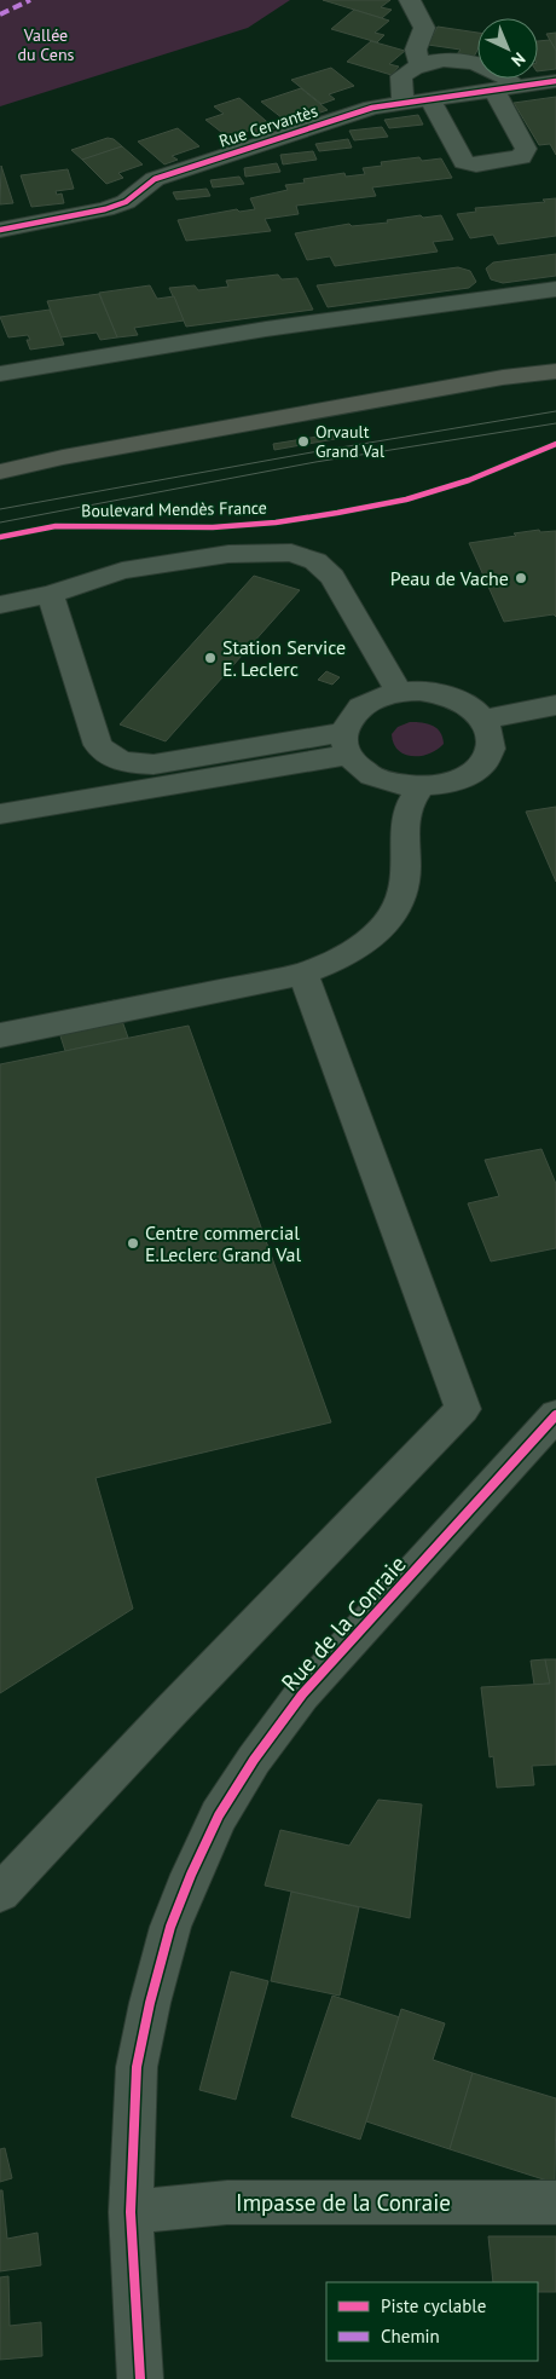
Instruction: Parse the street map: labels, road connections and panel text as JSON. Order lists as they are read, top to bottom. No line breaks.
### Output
{"streets":{"street":["Rue Cervantès","Rue de la Conraie","Impasse de la Conraie"],"cycle path":["Boulevard Mendès France"]},"crossings":[["Rue de la Conraie","Impasse de la Conraie"]],"parks":["Vallée du Cens"],"places":["Orvault Grand Val","Peau de Vache","Station Service E. Leclerc","Centre commercial E.Leclerc Grand Val"],"legend":["Piste cyclable","Chemin"],"north":"bottom right"}
